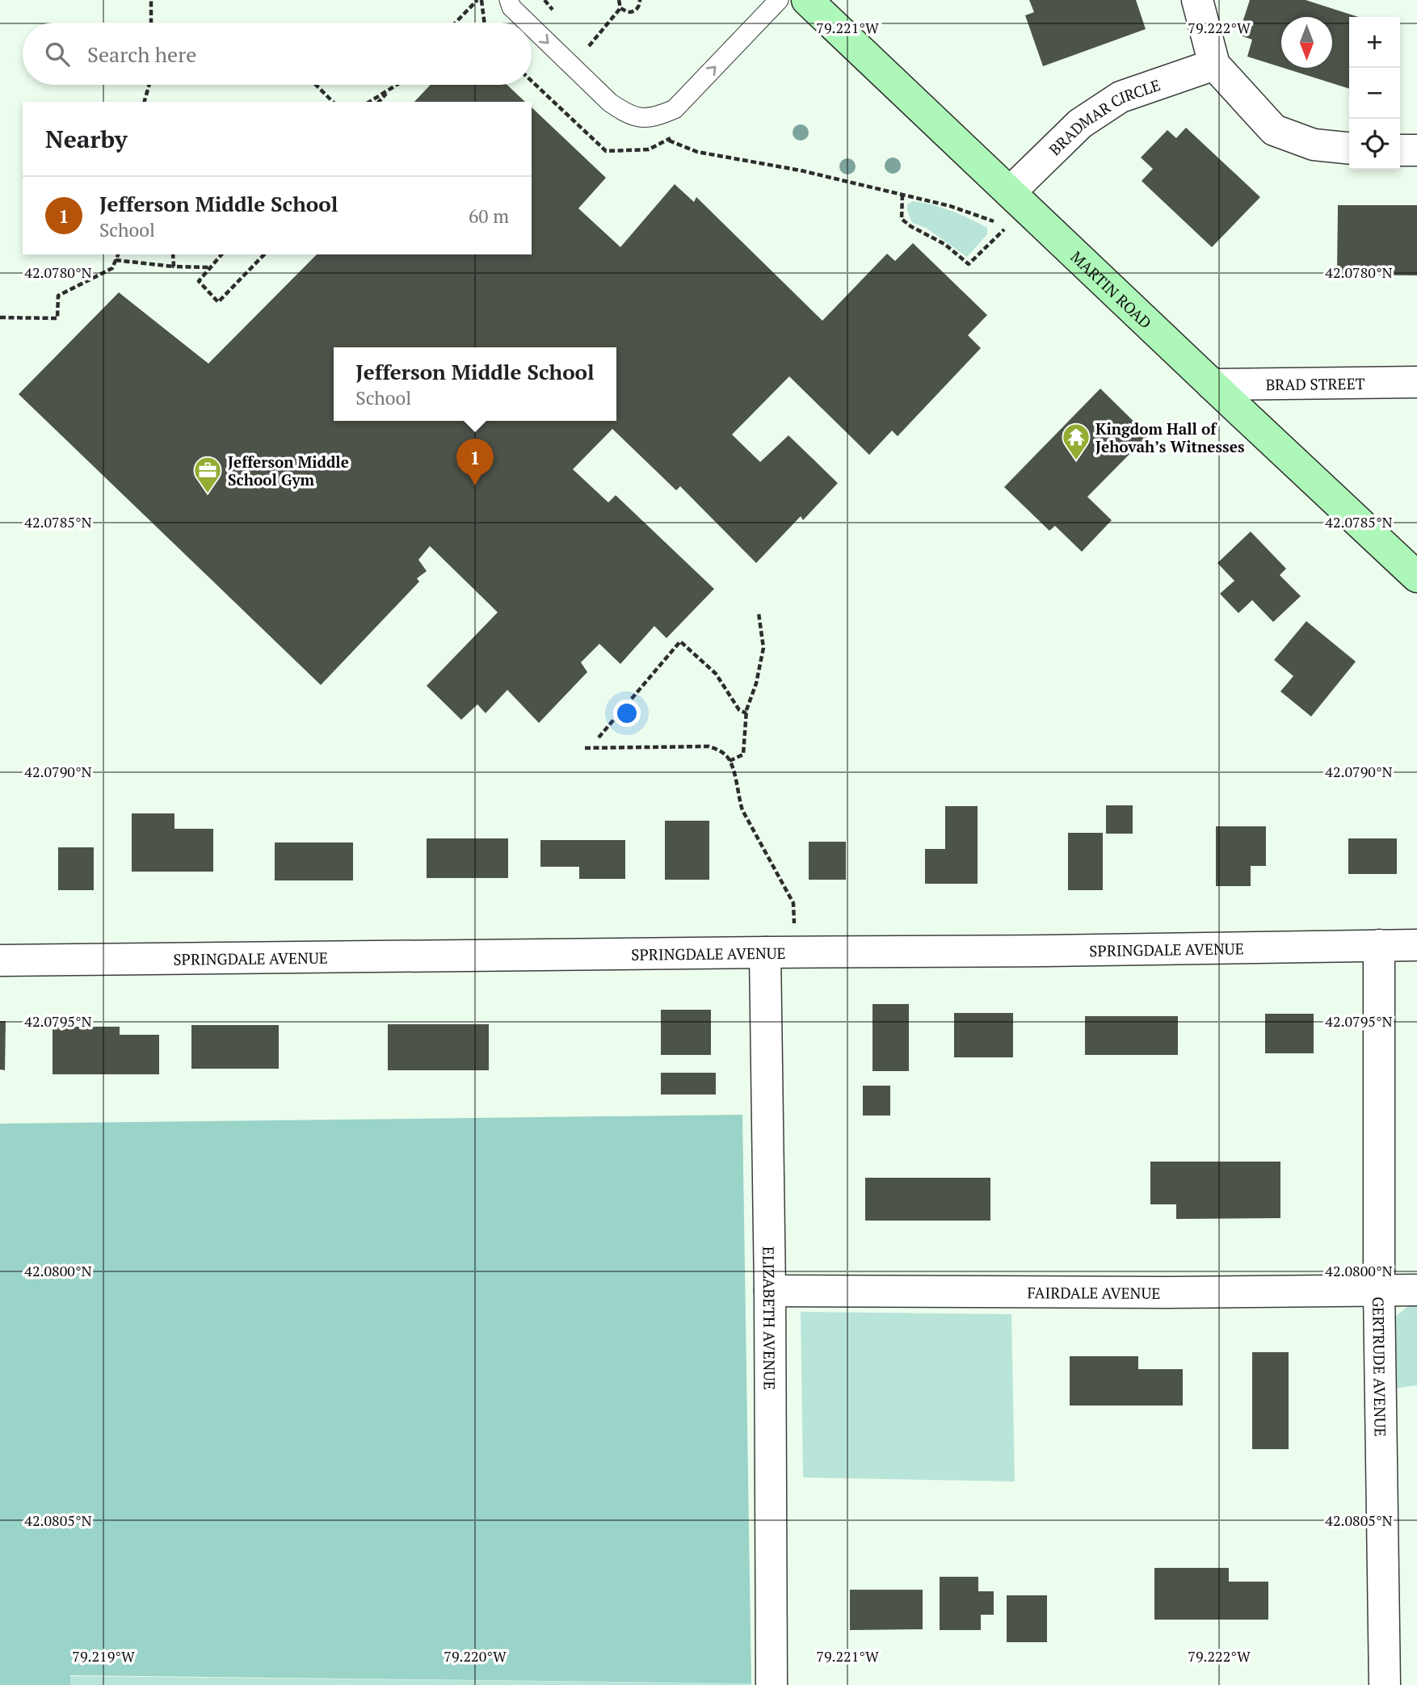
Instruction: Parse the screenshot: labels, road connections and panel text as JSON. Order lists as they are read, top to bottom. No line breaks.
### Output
{"streets":{"street":["BRADMAR CIRCLE","MARTIN ROAD","BRAD STREET","SPRINGDALE AVENUE","FAIRDALE AVENUE","ELIZABETH AVENUE","GERTRUDE AVENUE"]},"crossings":[["BRADMAR CIRCLE","MARTIN ROAD"],["MARTIN ROAD","BRAD STREET"],["SPRINGDALE AVENUE","ELIZABETH AVENUE"],["SPRINGDALE AVENUE","GERTRUDE AVENUE"],["FAIRDALE AVENUE","ELIZABETH AVENUE"],["FAIRDALE AVENUE","GERTRUDE AVENUE"]],"places":{"temple":["Kingdom Hall of Jehovah’s Witnesses"],"office":["Jefferson Middle School Gym"]},"north":"bottom","page":{"map_buttons":["+","−"],"search":"Search here","heading":"Nearby","list":[{"mark":"1","name":"Jefferson Middle School","note":"School","value":"60 m"}],"popup":["Jefferson Middle School","School"],"pins":"1"},"coordinates":["79.221°W","79.222°W","42.0780°N","42.0785°N","42.0790°N","42.0795°N","42.0800°N","42.0805°N","79.219°W","79.220°W"]}
